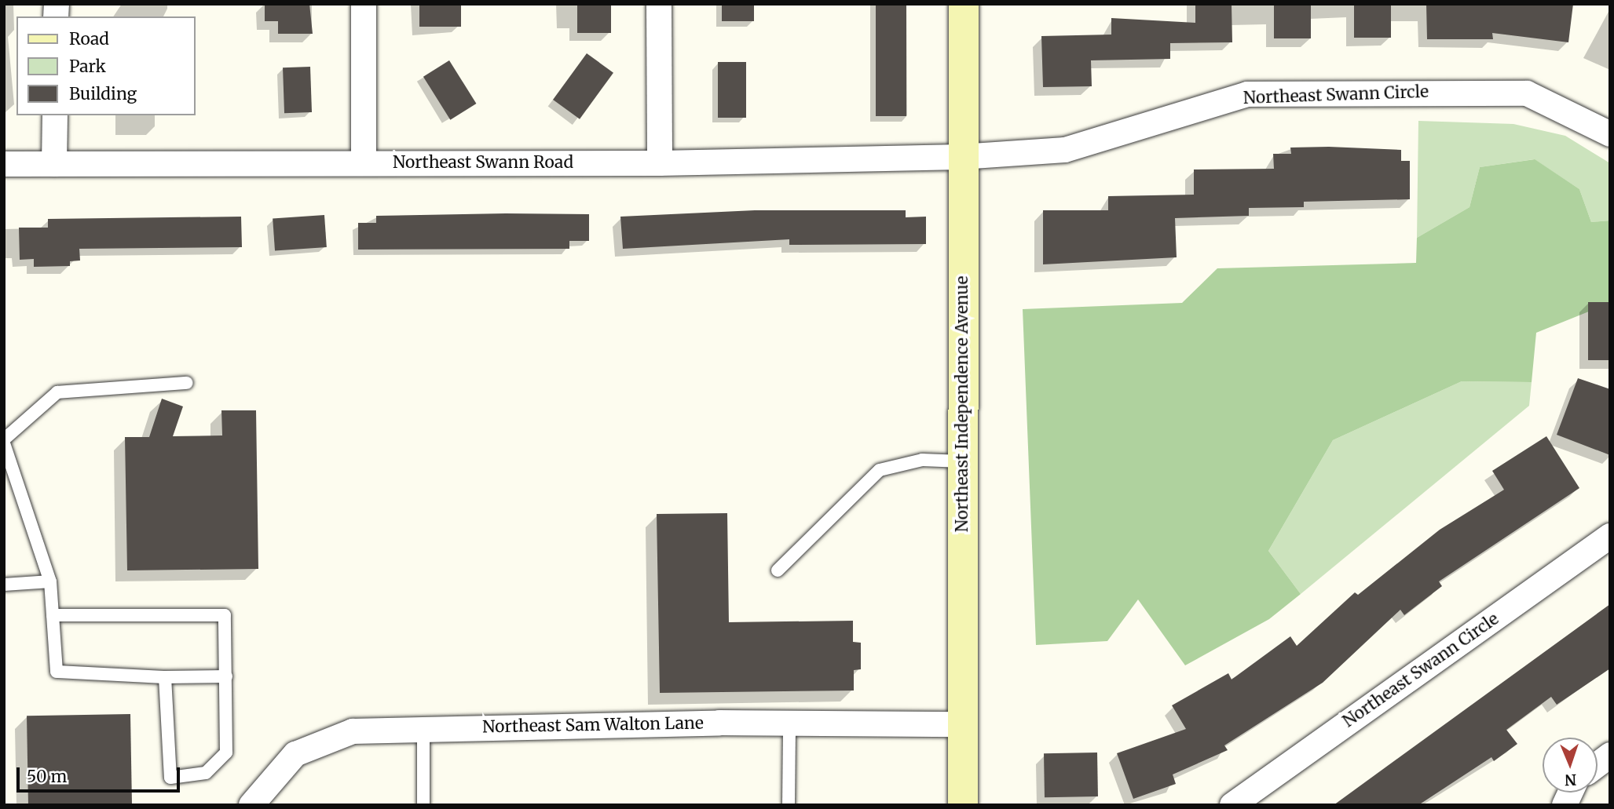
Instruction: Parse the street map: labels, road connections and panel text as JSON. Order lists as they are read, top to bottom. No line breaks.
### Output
{"streets":{"street":["Northeast Swann Circle","Northeast Swann Road","Northeast Independence Avenue","Northeast Sam Walton Lane"]},"crossings":[["Northeast Swann Circle","Northeast Swann Road"],["Northeast Swann Circle","Northeast Independence Avenue"],["Northeast Swann Road","Northeast Independence Avenue"],["Northeast Independence Avenue","Northeast Sam Walton Lane"]],"legend":["Road","Park","Building"],"scale_bar":"50 m","north":"bottom"}
